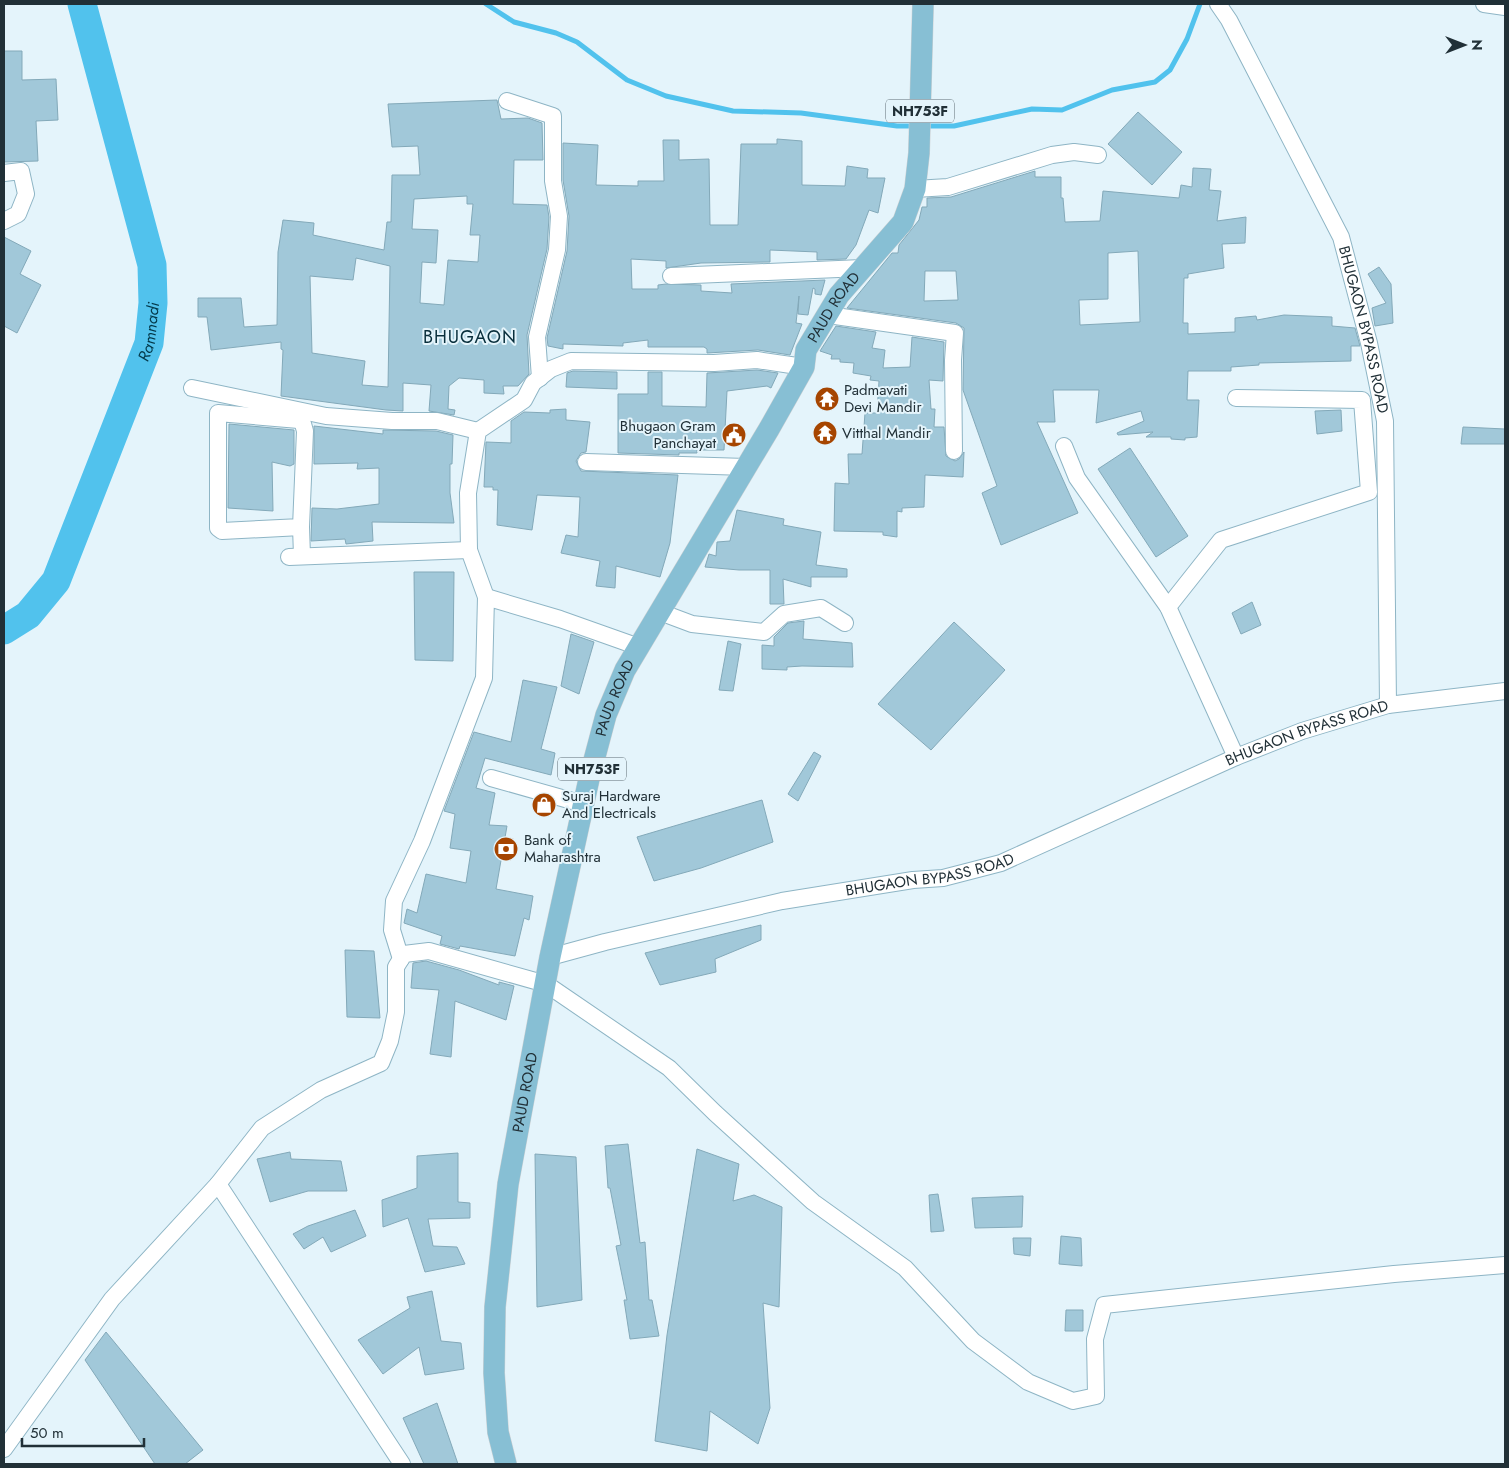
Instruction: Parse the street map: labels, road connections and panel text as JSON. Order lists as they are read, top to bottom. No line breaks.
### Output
{"streets":{"main road":["NH753F","PAUD ROAD"],"street":["BHUGAON BYPASS ROAD"]},"crossings":[["PAUD ROAD","BHUGAON BYPASS ROAD"]],"districts":["BHUGAON"],"water":["Ramnadi"],"places":{"temple":["Padmavati Devi Mandir","Vitthal Mandir"],"public building":["Bhugaon Gram Panchayat"],"shop":["Suraj Hardware And Electricals"],"bank":["Bank of Maharashtra"]},"scale_bar":"50 m","north":"right"}
